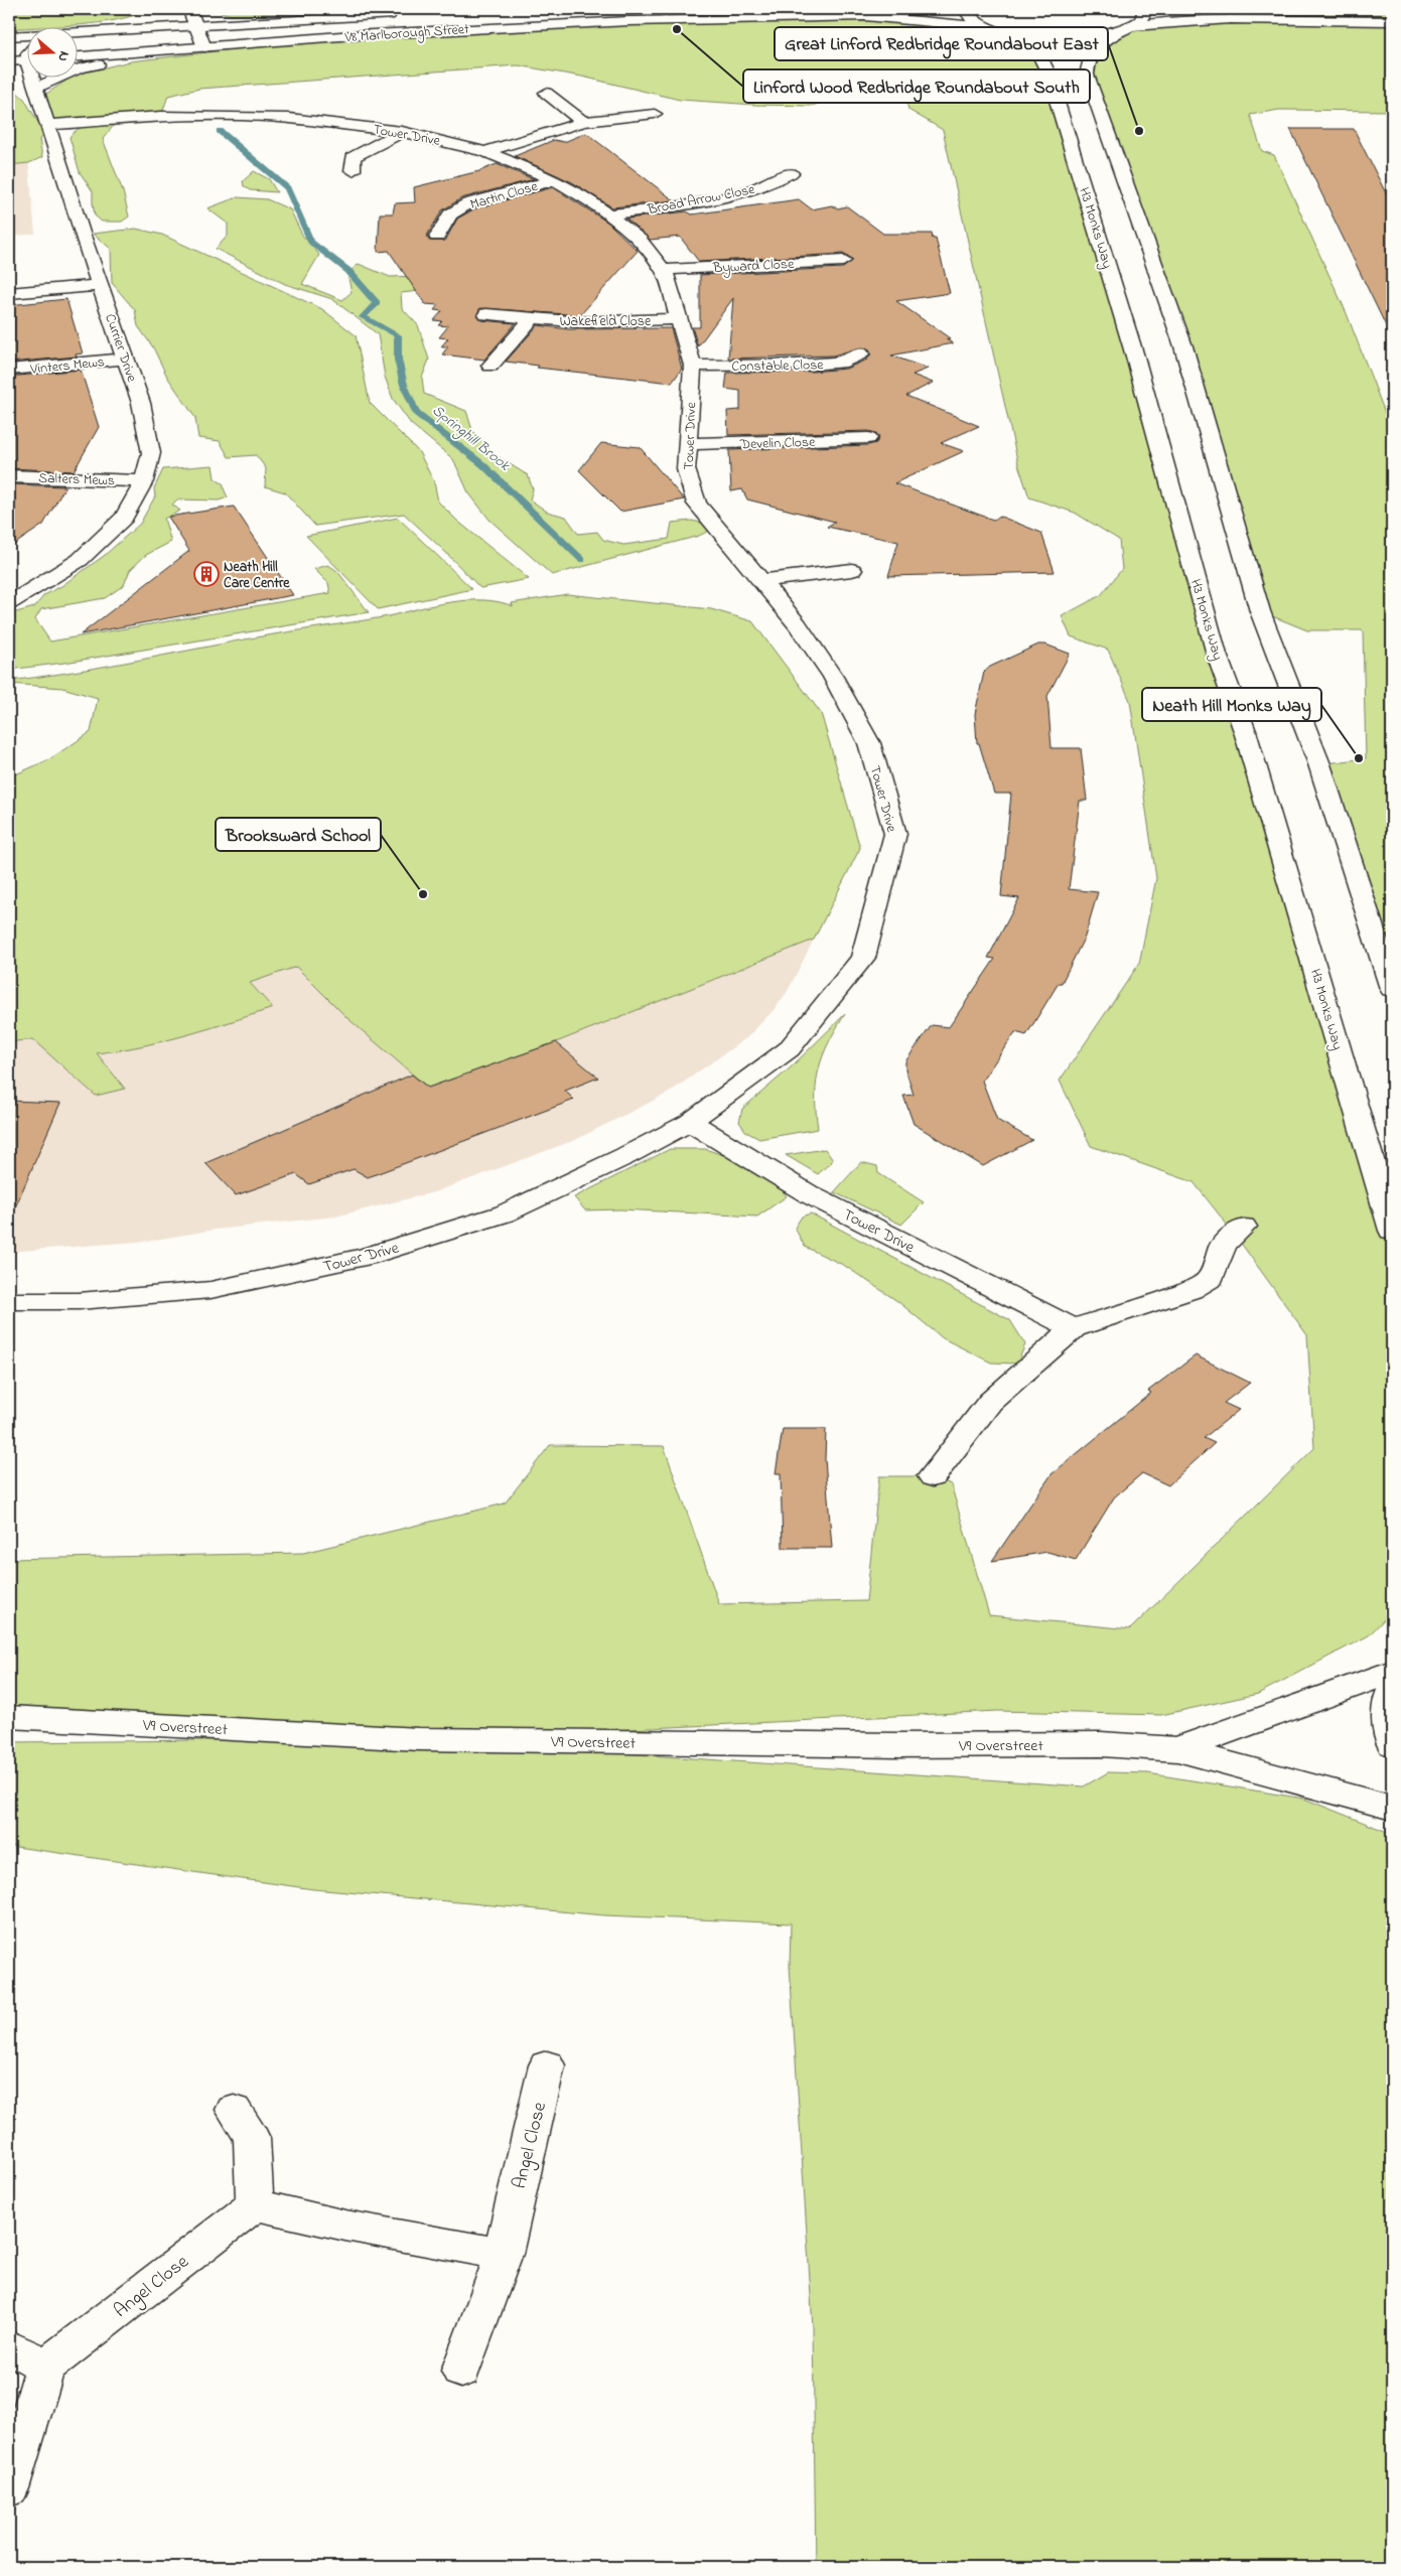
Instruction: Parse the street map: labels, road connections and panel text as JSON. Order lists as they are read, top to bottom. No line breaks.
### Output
{"streets":{"street":["V8 Marlborough Street","Tower Drive","Martin Close","Broad Arrow Close","H3 Monks Way","Byward Close","Wakefield Close","Currier Drive","Vinters Mews","Constable Close","Develin Close","Salters Mews","V9 Overstreet","Angel Close"]},"crossings":[["V8 Marlborough Street","H3 Monks Way"],["Tower Drive","Martin Close"],["Tower Drive","Broad Arrow Close"],["Tower Drive","Byward Close"],["Tower Drive","Wakefield Close"],["Tower Drive","Currier Drive"],["Tower Drive","Constable Close"],["Tower Drive","Develin Close"],["Currier Drive","Vinters Mews"],["Currier Drive","Salters Mews"]],"water":["Springhill Brook"],"places":{"other":["Linford Wood Redbridge Roundabout South","Great Linford Redbridge Roundabout East","Neath Hill Monks Way","Brooksward School"],"building":["Neath Hill Care Centre"]},"north":"right"}
